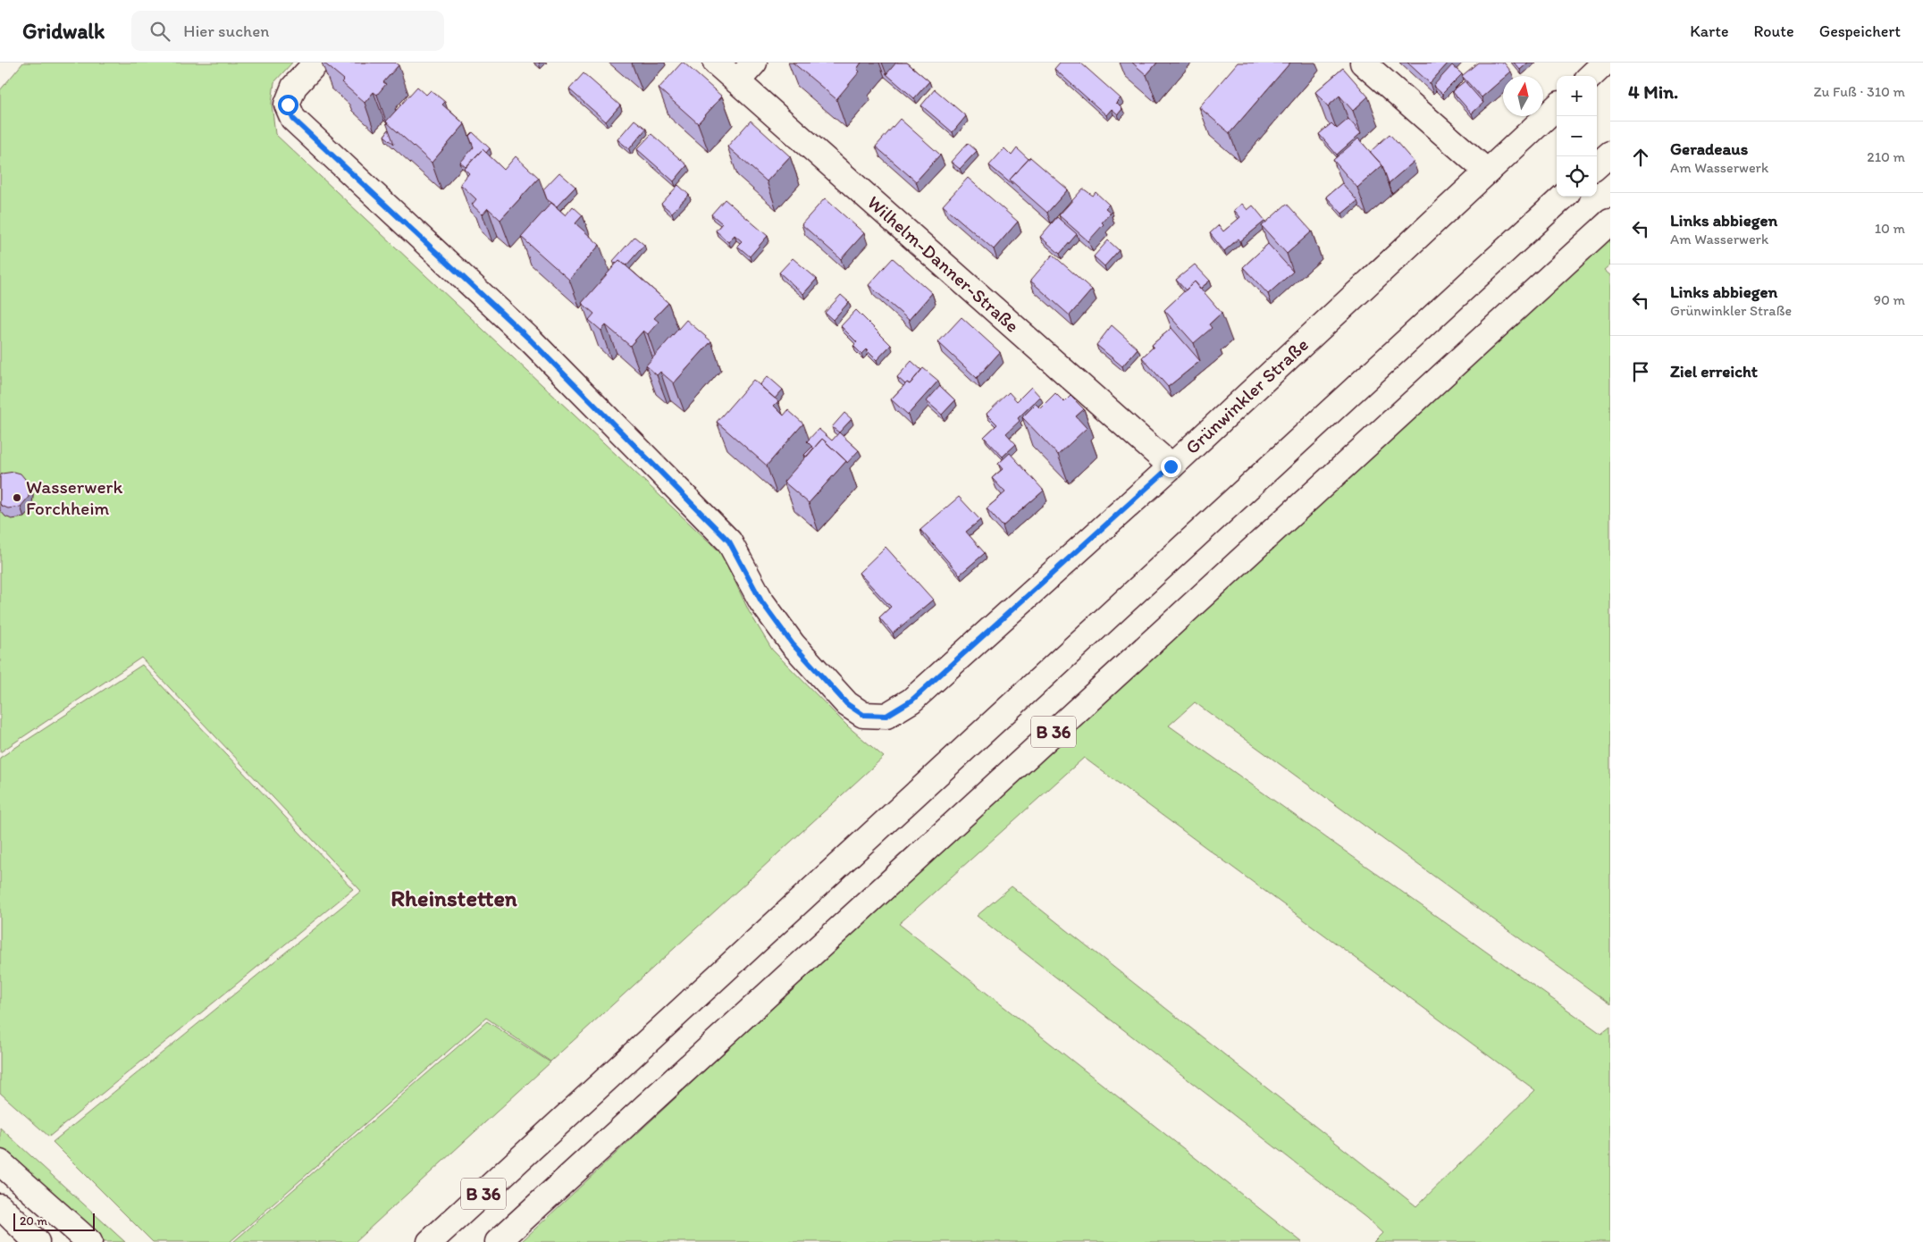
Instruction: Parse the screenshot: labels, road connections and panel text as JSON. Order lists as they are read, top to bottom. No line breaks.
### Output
{"streets":{"main road":["Wilhelm-Danner-Straße","Grünwinkler Straße","B 36"]},"crossings":[["Wilhelm-Danner-Straße","Grünwinkler Straße"]],"districts":["Rheinstetten"],"places":["Wasserwerk Forchheim"],"scale_bar":"20 m","north":"top","page":{"header":"Gridwalk","search":"Hier suchen","nav":["Karte","Route","Gespeichert"],"heading":["4 Min.","Zu Fuß · 310 m"],"map_buttons":["+","−"],"list":[["Geradeaus","Am Wasserwerk","210 m"],["Links abbiegen","Am Wasserwerk","10 m"],["Links abbiegen","Grünwinkler Straße","90 m"],"Ziel erreicht"],"scale":"20 m"}}
